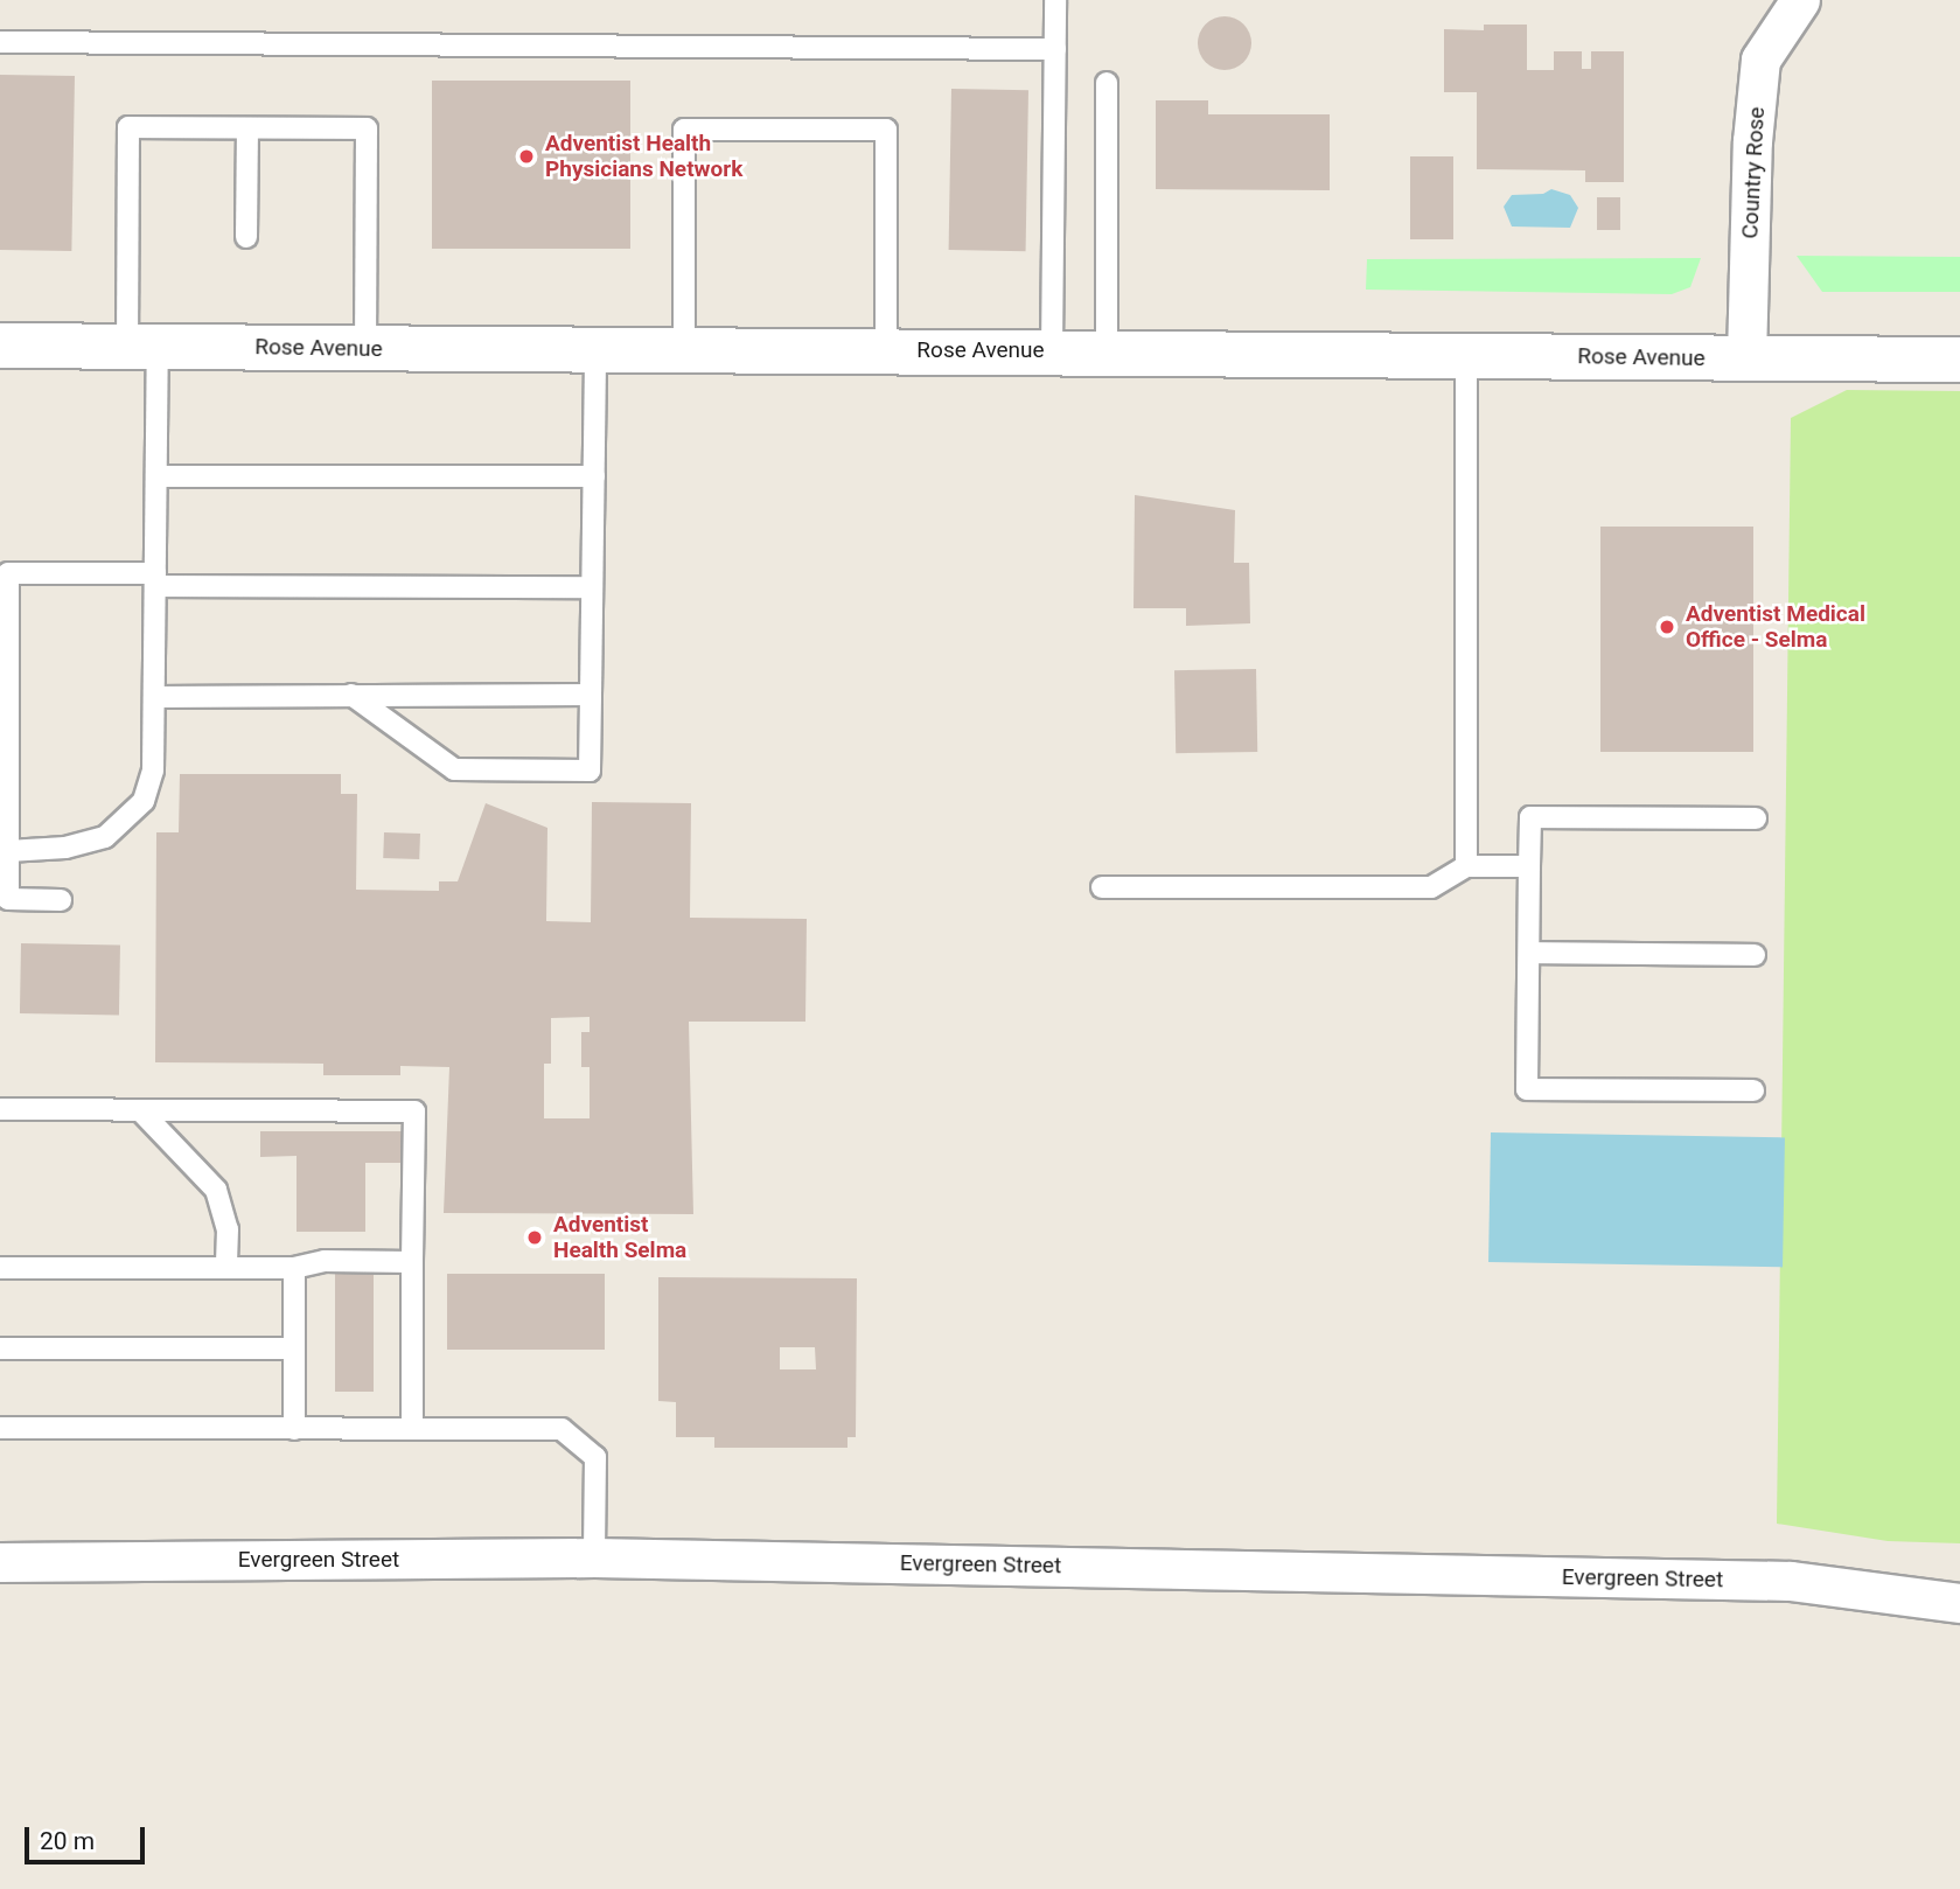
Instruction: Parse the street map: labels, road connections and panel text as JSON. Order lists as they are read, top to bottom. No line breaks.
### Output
{"streets":{"street":["Country Rose","Rose Avenue","Evergreen Street"]},"crossings":[["Country Rose","Rose Avenue"]],"places":["Adventist Health Physicians Network","Adventist Medical Office - Selma","Adventist Health Selma"],"scale_bar":"20 m"}
